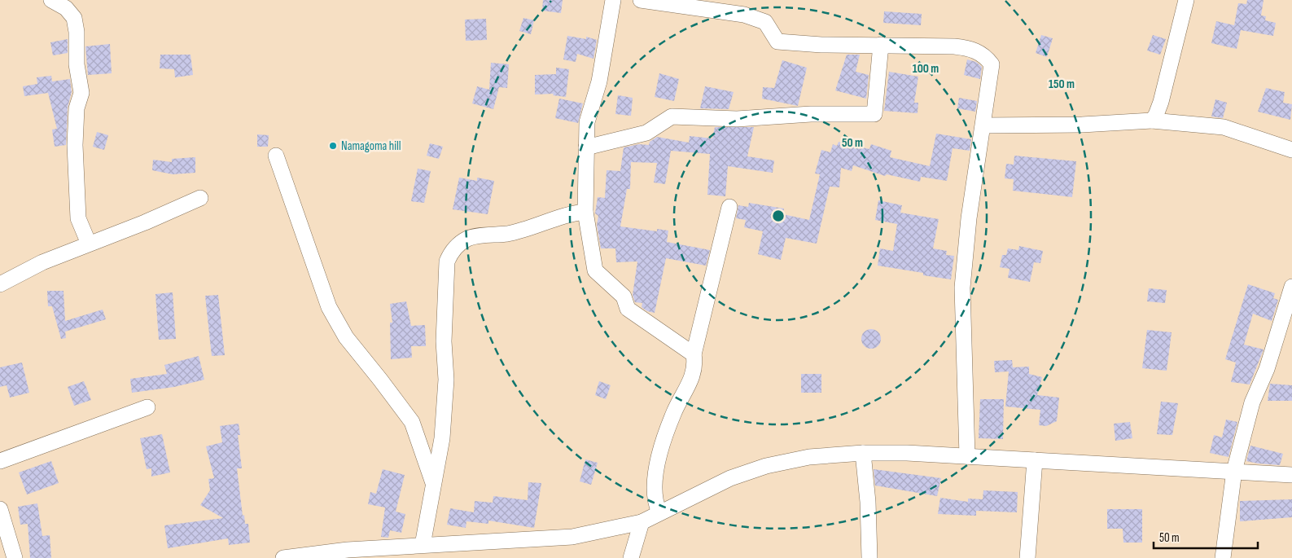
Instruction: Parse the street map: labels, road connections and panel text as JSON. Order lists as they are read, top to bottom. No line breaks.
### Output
{"places":["Namagoma hill"],"scale_bar":"50 m","rings":["100 m","150 m","50 m"]}
